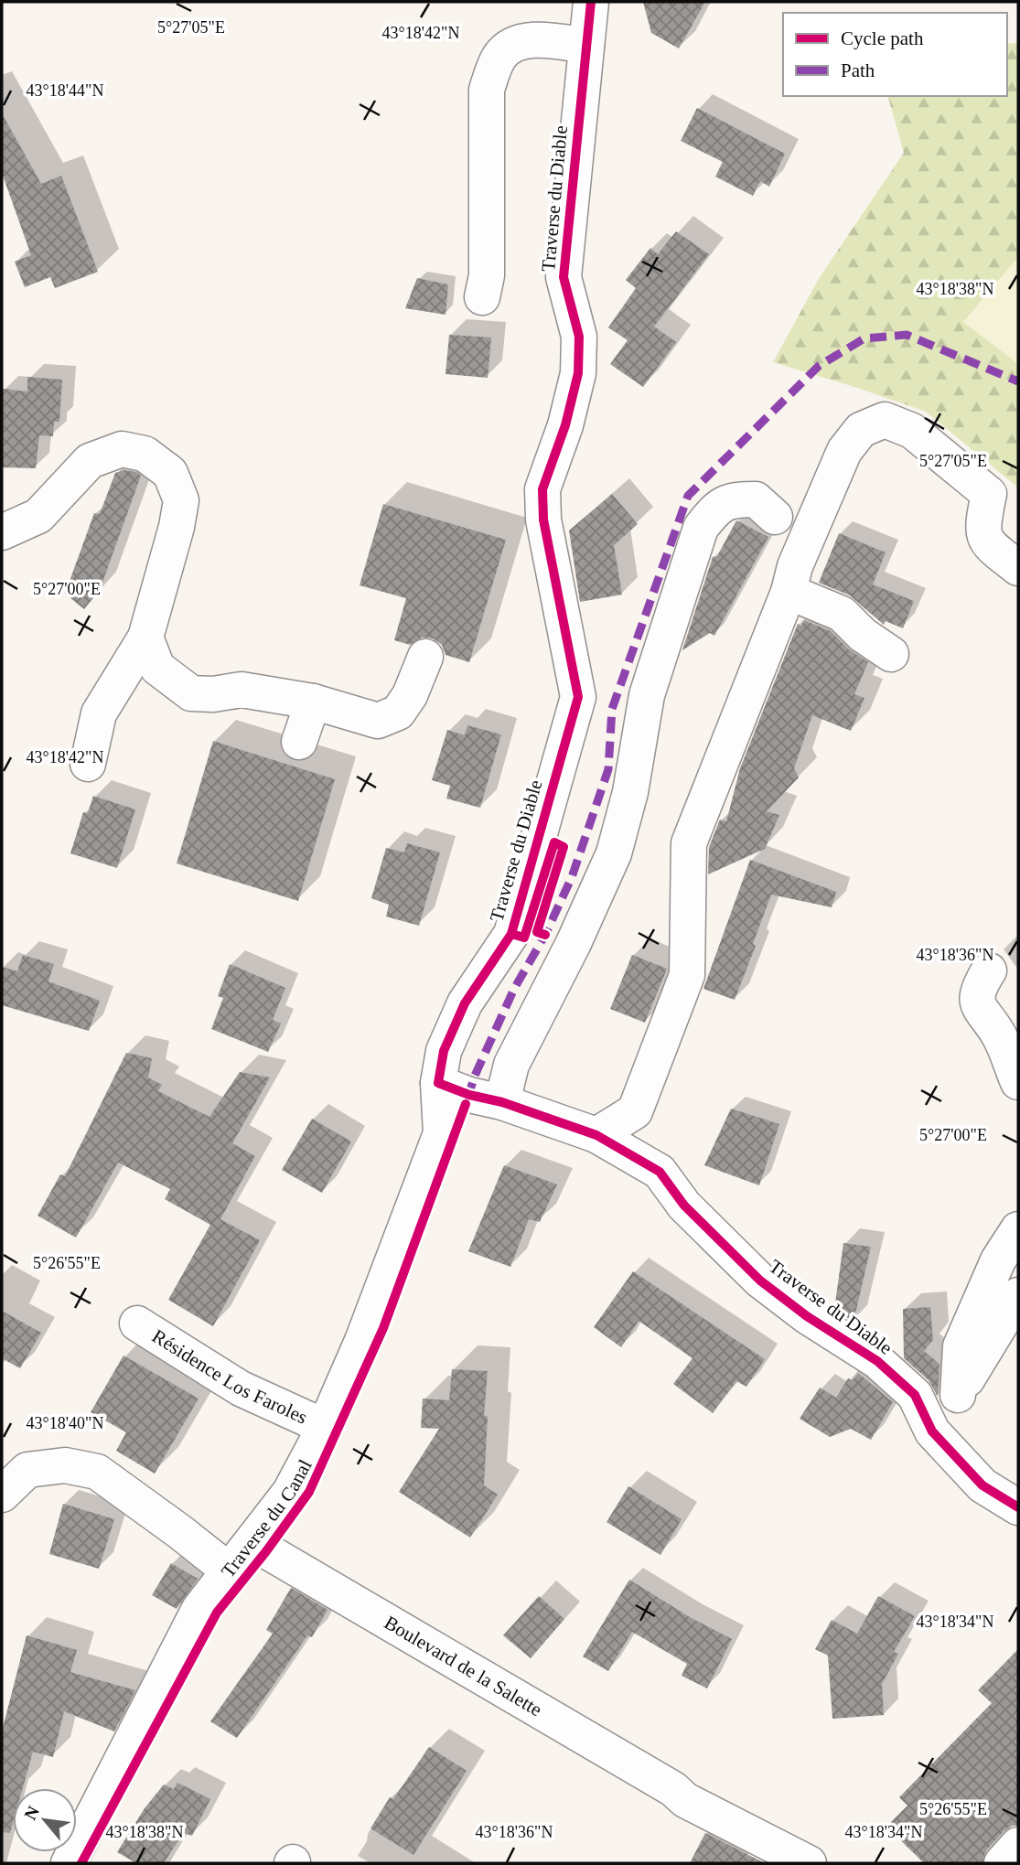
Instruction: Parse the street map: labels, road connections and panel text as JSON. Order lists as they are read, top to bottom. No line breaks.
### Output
{"streets":{"street":["Traverse du Diable","Résidence Los Faroles","Traverse du Canal","Boulevard de la Salette"]},"crossings":[["Traverse du Diable","Traverse du Canal"],["Résidence Los Faroles","Traverse du Canal"],["Traverse du Canal","Boulevard de la Salette"]],"legend":["Cycle path","Path"],"north":"top left","coordinates":["5°27'05\"E","43°18'42\"N","43°18'44\"N","43°18'38\"N","5°27'00\"E","43°18'36\"N","5°26'55\"E","43°18'40\"N","43°18'34\"N"]}
